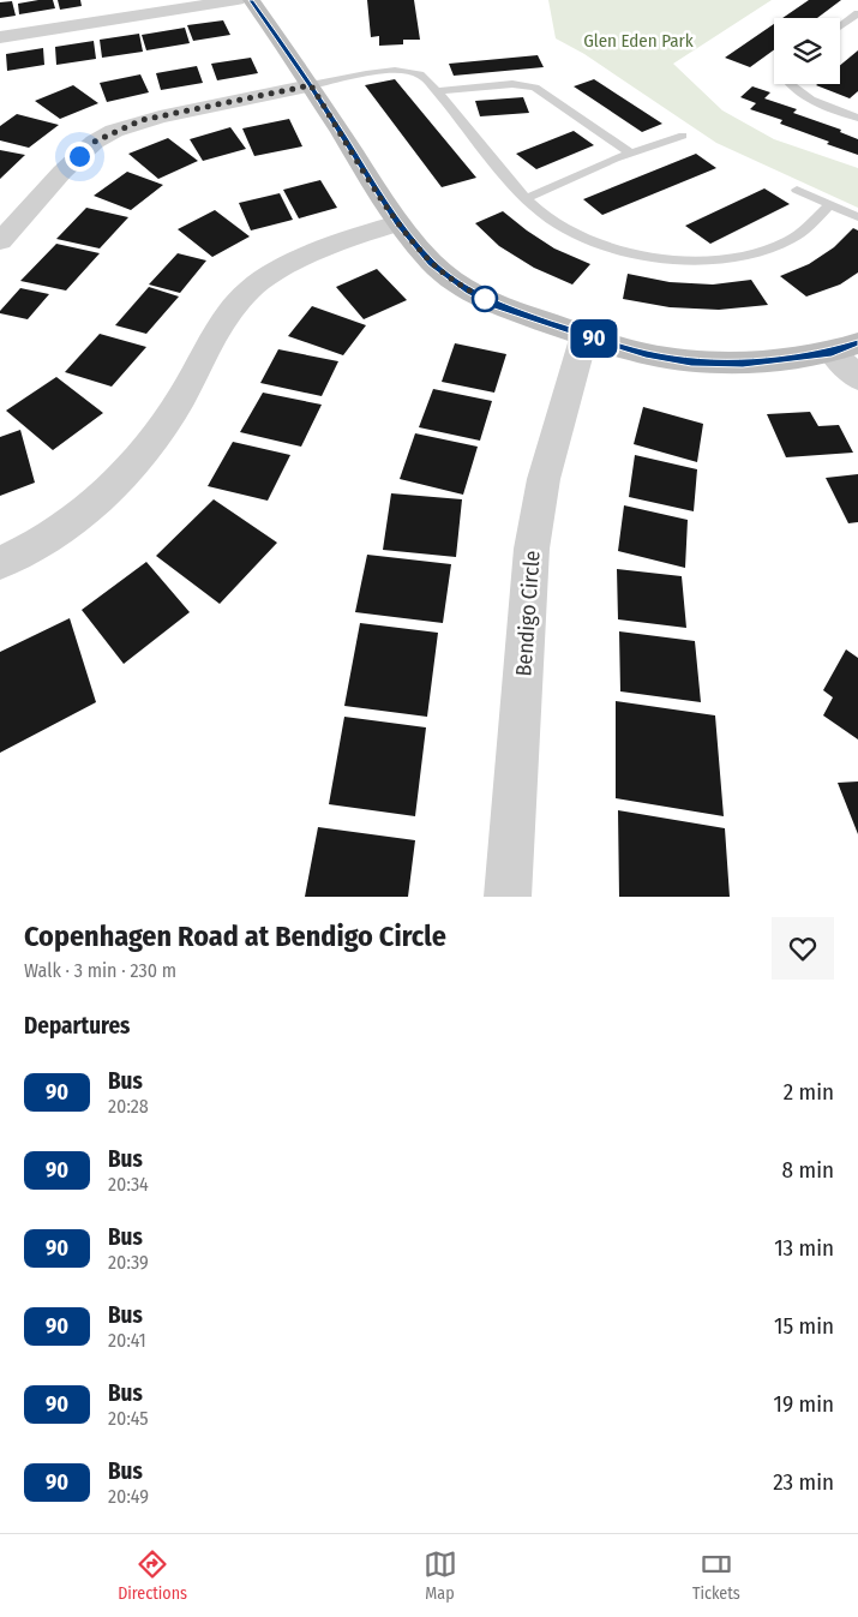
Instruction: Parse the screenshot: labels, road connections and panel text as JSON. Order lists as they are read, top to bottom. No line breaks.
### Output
{"streets":{"street":["Bendigo Circle"]},"parks":["Glen Eden Park"],"lines":["bus line 90"],"page":{"on_map":"90","heading":[["Copenhagen Road at Bendigo Circle","Walk · 3 min · 230 m"],"Departures"],"list":[{"mark":"90","name":"Bus","note":"20:28","value":"2 min"},{"mark":"90","name":"Bus","note":"20:34","value":"8 min"},{"mark":"90","name":"Bus","note":"20:39","value":"13 min"},{"mark":"90","name":"Bus","note":"20:41","value":"15 min"},{"mark":"90","name":"Bus","note":"20:45","value":"19 min"},{"mark":"90","name":"Bus","note":"20:49","value":"23 min"}],"tabs":["Directions","Map","Tickets"]}}
